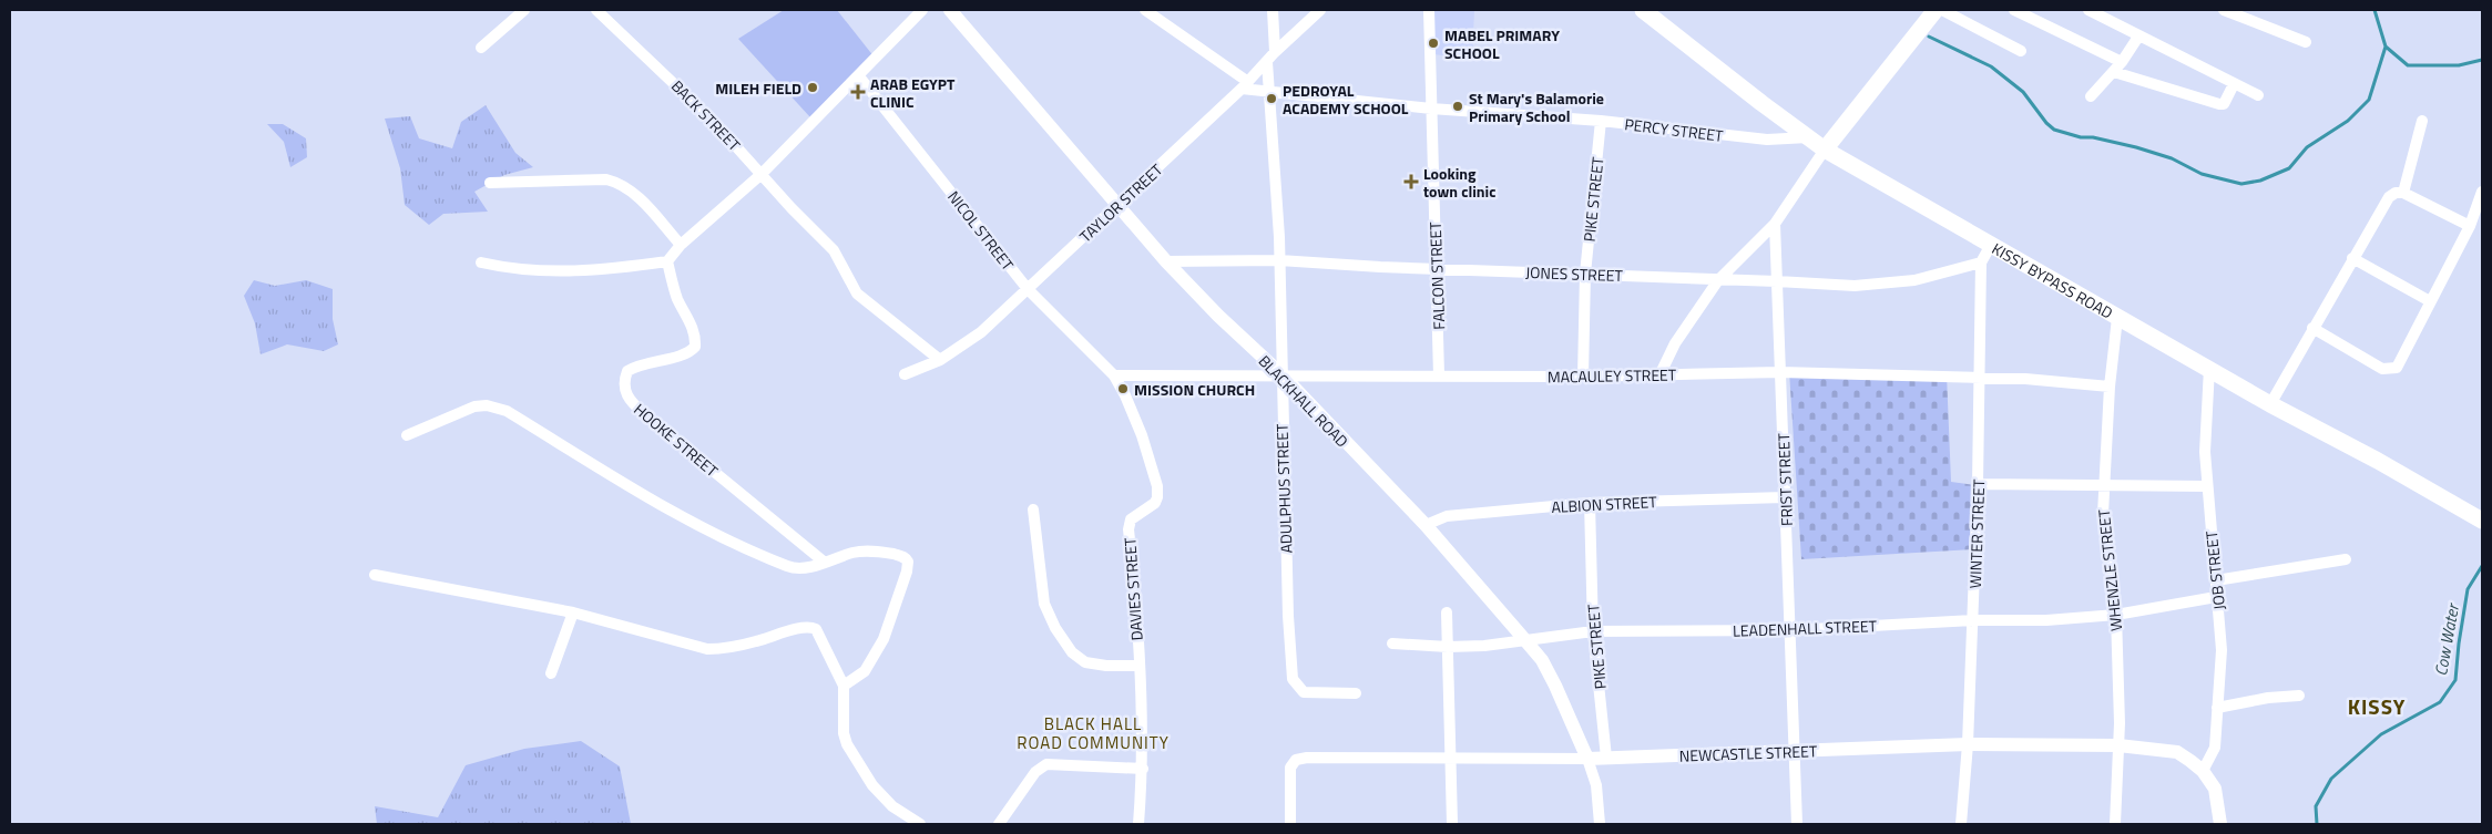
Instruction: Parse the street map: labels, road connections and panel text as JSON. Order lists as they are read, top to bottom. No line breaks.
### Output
{"streets":{"main road":["KISSY BYPASS ROAD"],"street":["BACK STREET","PERCY STREET","PIKE STREET","TAYLOR STREET","NICOL STREET","JONES STREET","FALCON STREET","MACAULEY STREET","BLACKHALL ROAD","HOOKE STREET","FRIST STREET","ADULPHUS STREET","ALBION STREET","WINTER STREET","WHENZLE STREET","JOB STREET","DAVIES STREET","LEADENHALL STREET","NEWCASTLE STREET"]},"crossings":[["BACK STREET","TAYLOR STREET"],["PERCY STREET","PIKE STREET"],["PERCY STREET","TAYLOR STREET"],["PERCY STREET","FALCON STREET"],["PERCY STREET","KISSY BYPASS ROAD"],["PERCY STREET","ADULPHUS STREET"],["PIKE STREET","JONES STREET"],["PIKE STREET","MACAULEY STREET"],["PIKE STREET","ALBION STREET"],["PIKE STREET","LEADENHALL STREET"],["PIKE STREET","NEWCASTLE STREET"],["TAYLOR STREET","NICOL STREET"],["TAYLOR STREET","BLACKHALL ROAD"],["TAYLOR STREET","ADULPHUS STREET"],["NICOL STREET","MACAULEY STREET"],["NICOL STREET","DAVIES STREET"],["JONES STREET","FALCON STREET"],["JONES STREET","BLACKHALL ROAD"],["JONES STREET","FRIST STREET"],["JONES STREET","ADULPHUS STREET"],["JONES STREET","WINTER STREET"],["FALCON STREET","MACAULEY STREET"],["KISSY BYPASS ROAD","WINTER STREET"],["KISSY BYPASS ROAD","WHENZLE STREET"],["KISSY BYPASS ROAD","JOB STREET"],["MACAULEY STREET","BLACKHALL ROAD"],["MACAULEY STREET","FRIST STREET"],["MACAULEY STREET","ADULPHUS STREET"],["MACAULEY STREET","WINTER STREET"],["MACAULEY STREET","WHENZLE STREET"],["MACAULEY STREET","DAVIES STREET"],["BLACKHALL ROAD","ADULPHUS STREET"],["BLACKHALL ROAD","ALBION STREET"],["BLACKHALL ROAD","LEADENHALL STREET"],["BLACKHALL ROAD","NEWCASTLE STREET"],["FRIST STREET","ALBION STREET"],["FRIST STREET","LEADENHALL STREET"],["FRIST STREET","NEWCASTLE STREET"],["WINTER STREET","LEADENHALL STREET"],["WINTER STREET","NEWCASTLE STREET"],["WHENZLE STREET","LEADENHALL STREET"],["WHENZLE STREET","NEWCASTLE STREET"],["JOB STREET","LEADENHALL STREET"],["JOB STREET","NEWCASTLE STREET"]],"districts":["KISSY","BLACK HALL ROAD COMMUNITY"],"water":["Cow Water"],"places":{"other":["MABEL PRIMARY SCHOOL","MILEH FIELD","PEDROYAL ACADEMY SCHOOL","St Mary's Balamorie Primary School","MISSION CHURCH"],"health":["ARAB EGYPT CLINIC","Looking town clinic"]}}
